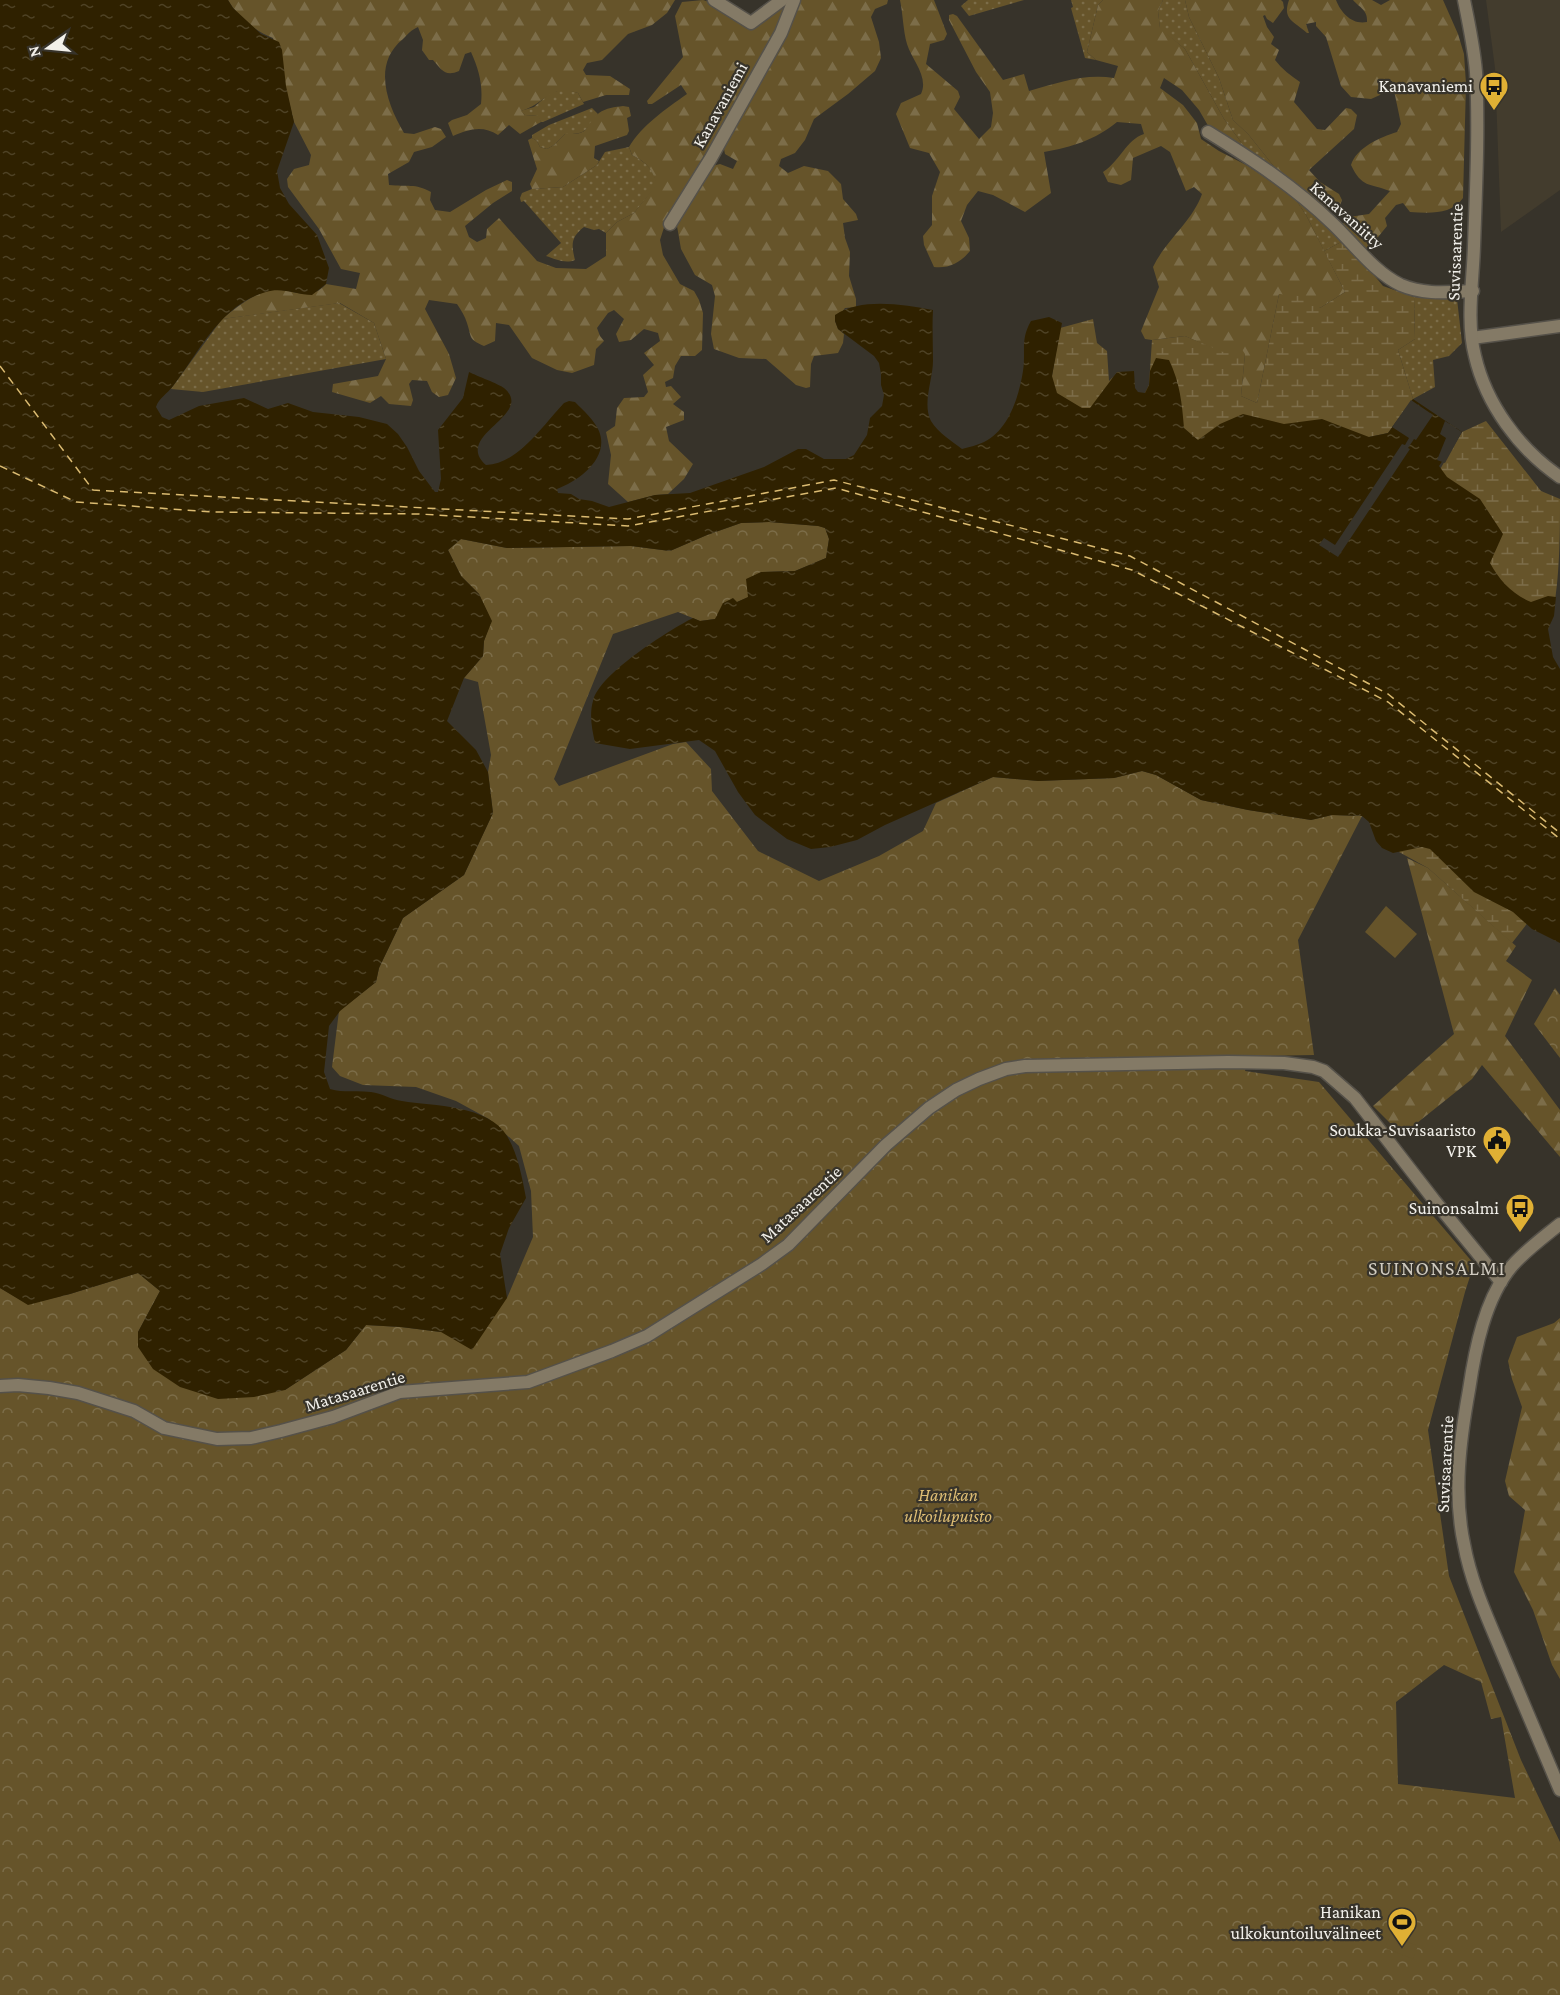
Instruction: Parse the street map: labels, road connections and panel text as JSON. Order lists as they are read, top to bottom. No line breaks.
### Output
{"streets":{"street":["Kanavaniemi","Kanavaniitty","Suvisaarentie","Matasaarentie"]},"crossings":[["Kanavaniitty","Suvisaarentie"],["Suvisaarentie","Matasaarentie"]],"districts":["SUINONSALMI"],"parks":["Hanikan ulkoilupuisto"],"places":{"bus stop":["Kanavaniemi","Suinonsalmi"],"public building":["Soukka-Suvisaaristo VPK"],"sports":["Hanikan ulkokuntoiluvälineet"]},"north":"left"}
